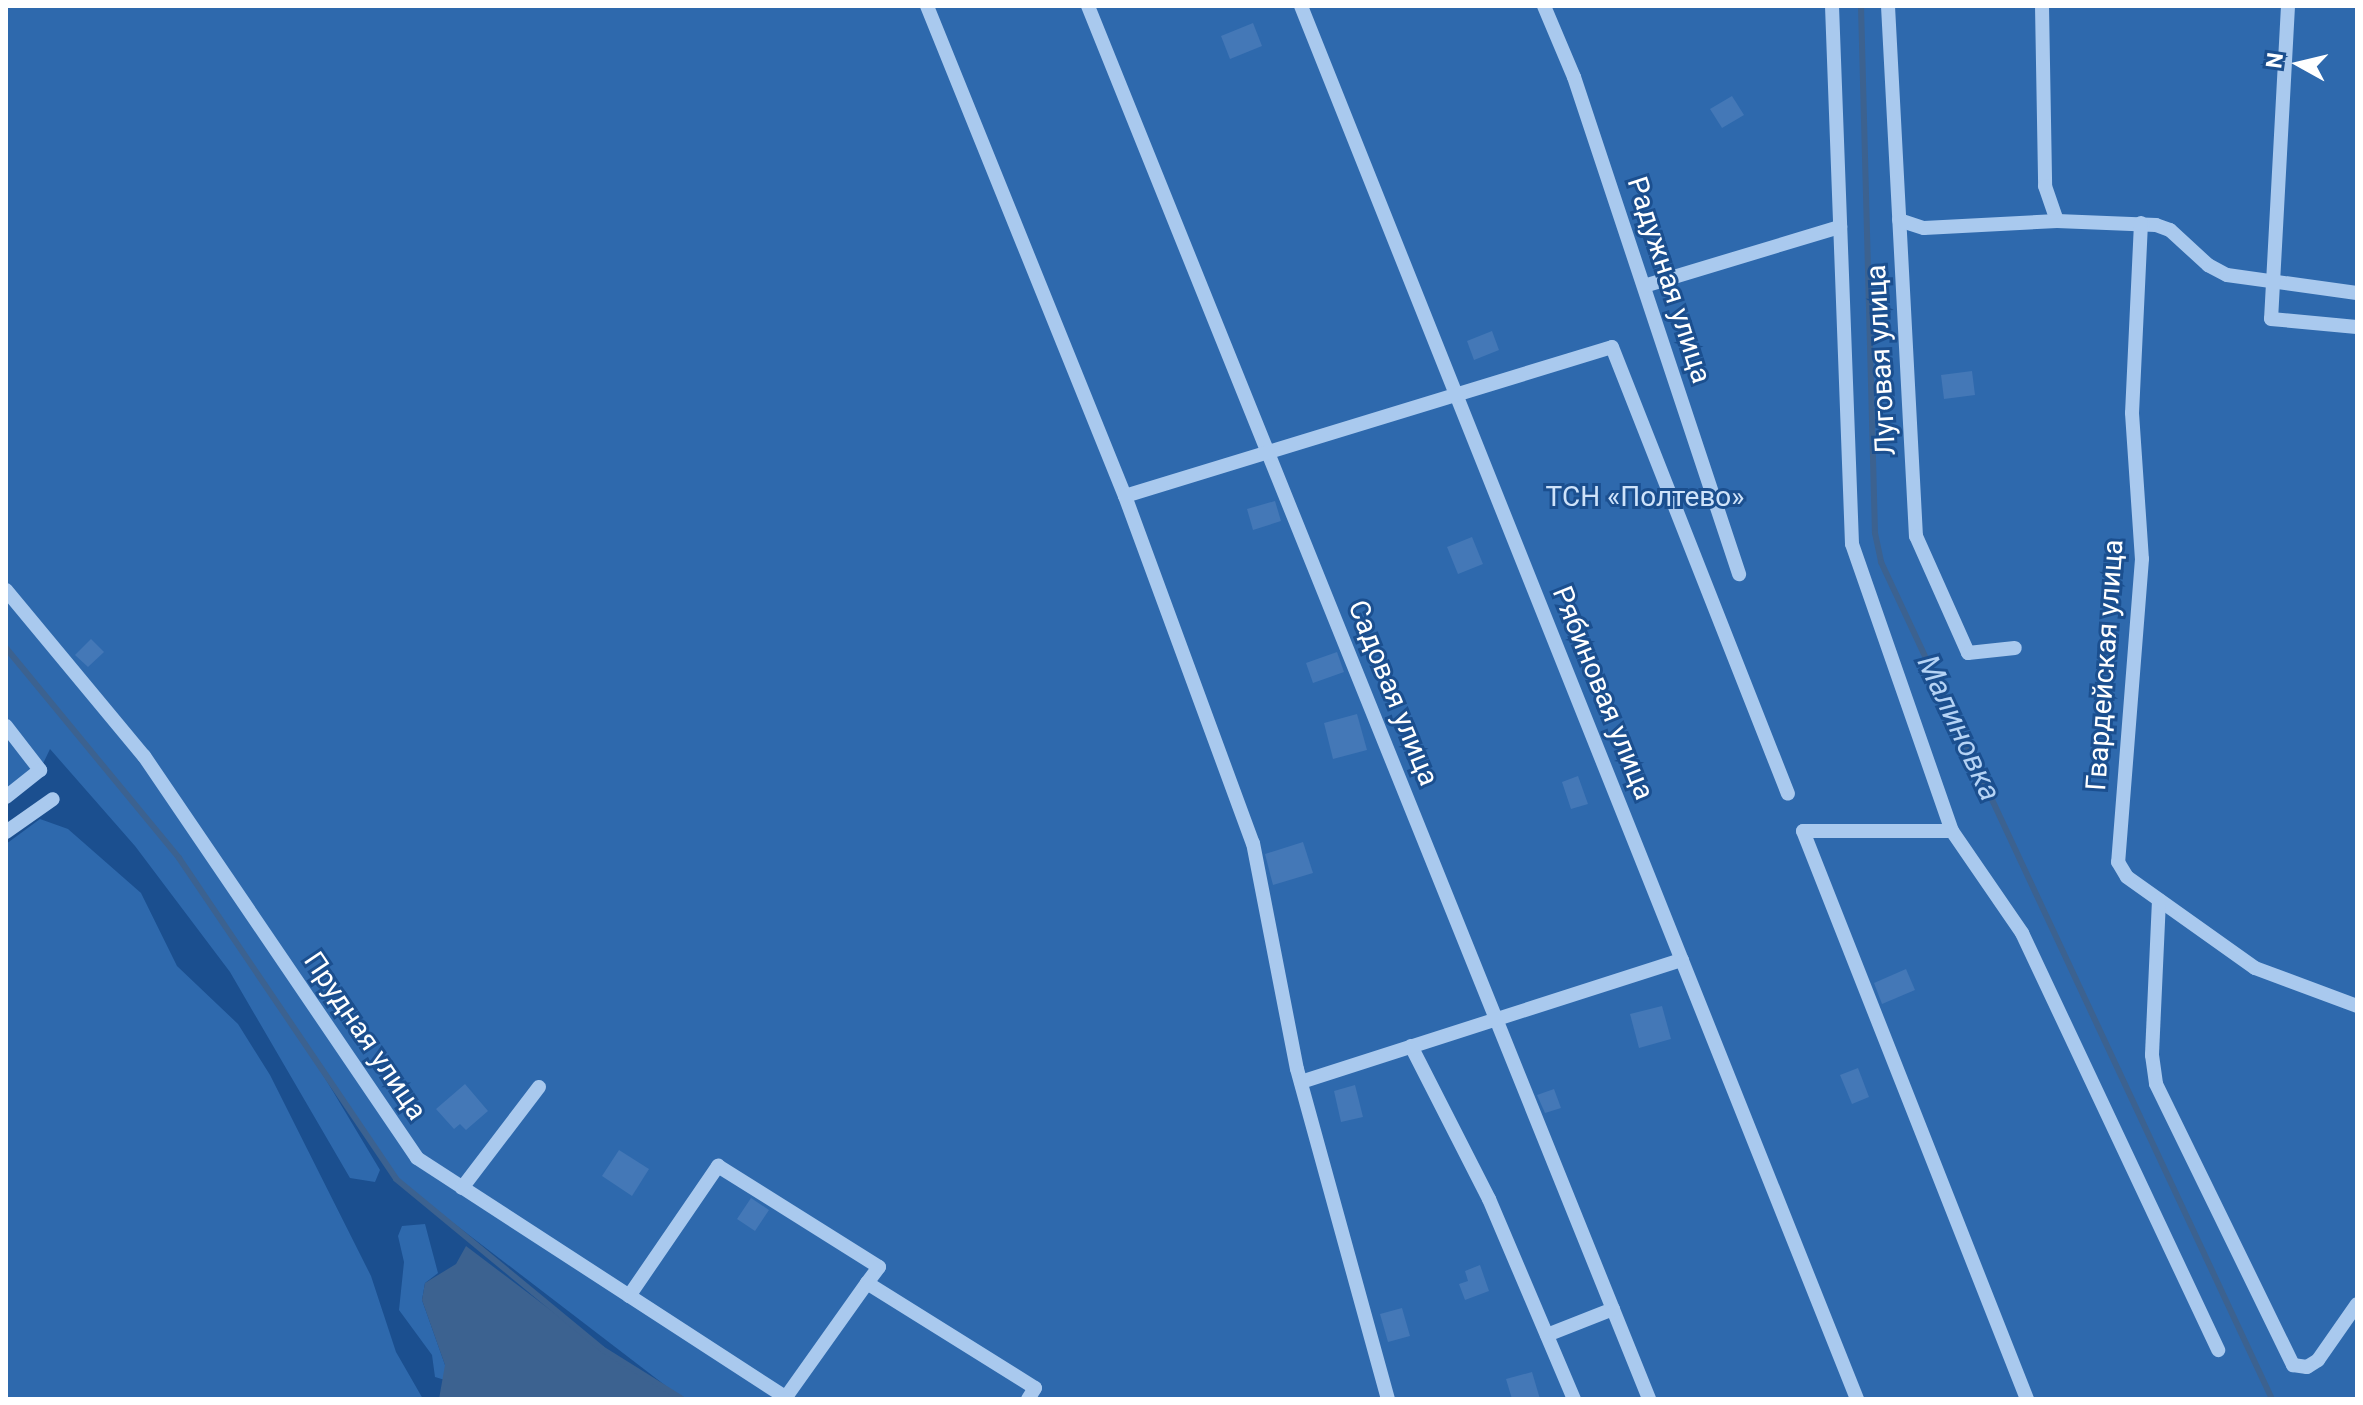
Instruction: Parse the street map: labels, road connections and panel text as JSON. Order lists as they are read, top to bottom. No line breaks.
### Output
{"streets":{"street":["Радужная улица","Луговая улица","Гвардейская улица","Садовая улица","Рябиновая улица","Прудная улица"]},"water":["Малиновка"],"parks":["ТСН «Полтево»"],"north":"left"}
